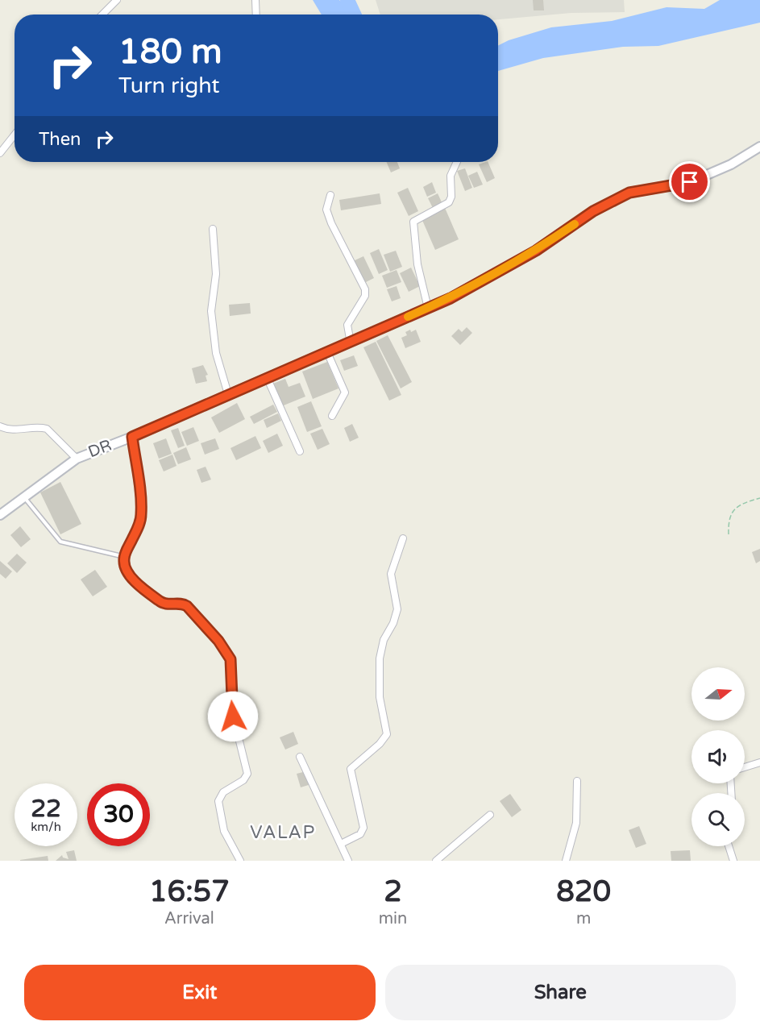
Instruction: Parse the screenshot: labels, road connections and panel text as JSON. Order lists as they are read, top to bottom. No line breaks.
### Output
{"streets":{"street":["DR"]},"districts":["VALAP"],"north":"right","page":{"turn":["180 m","Turn right"],"then":"Then","speed":"22 km/h","limit":"30","eta":["16:57","Arrival","2","min","820","m"],"buttons":["Exit","Share"]}}
